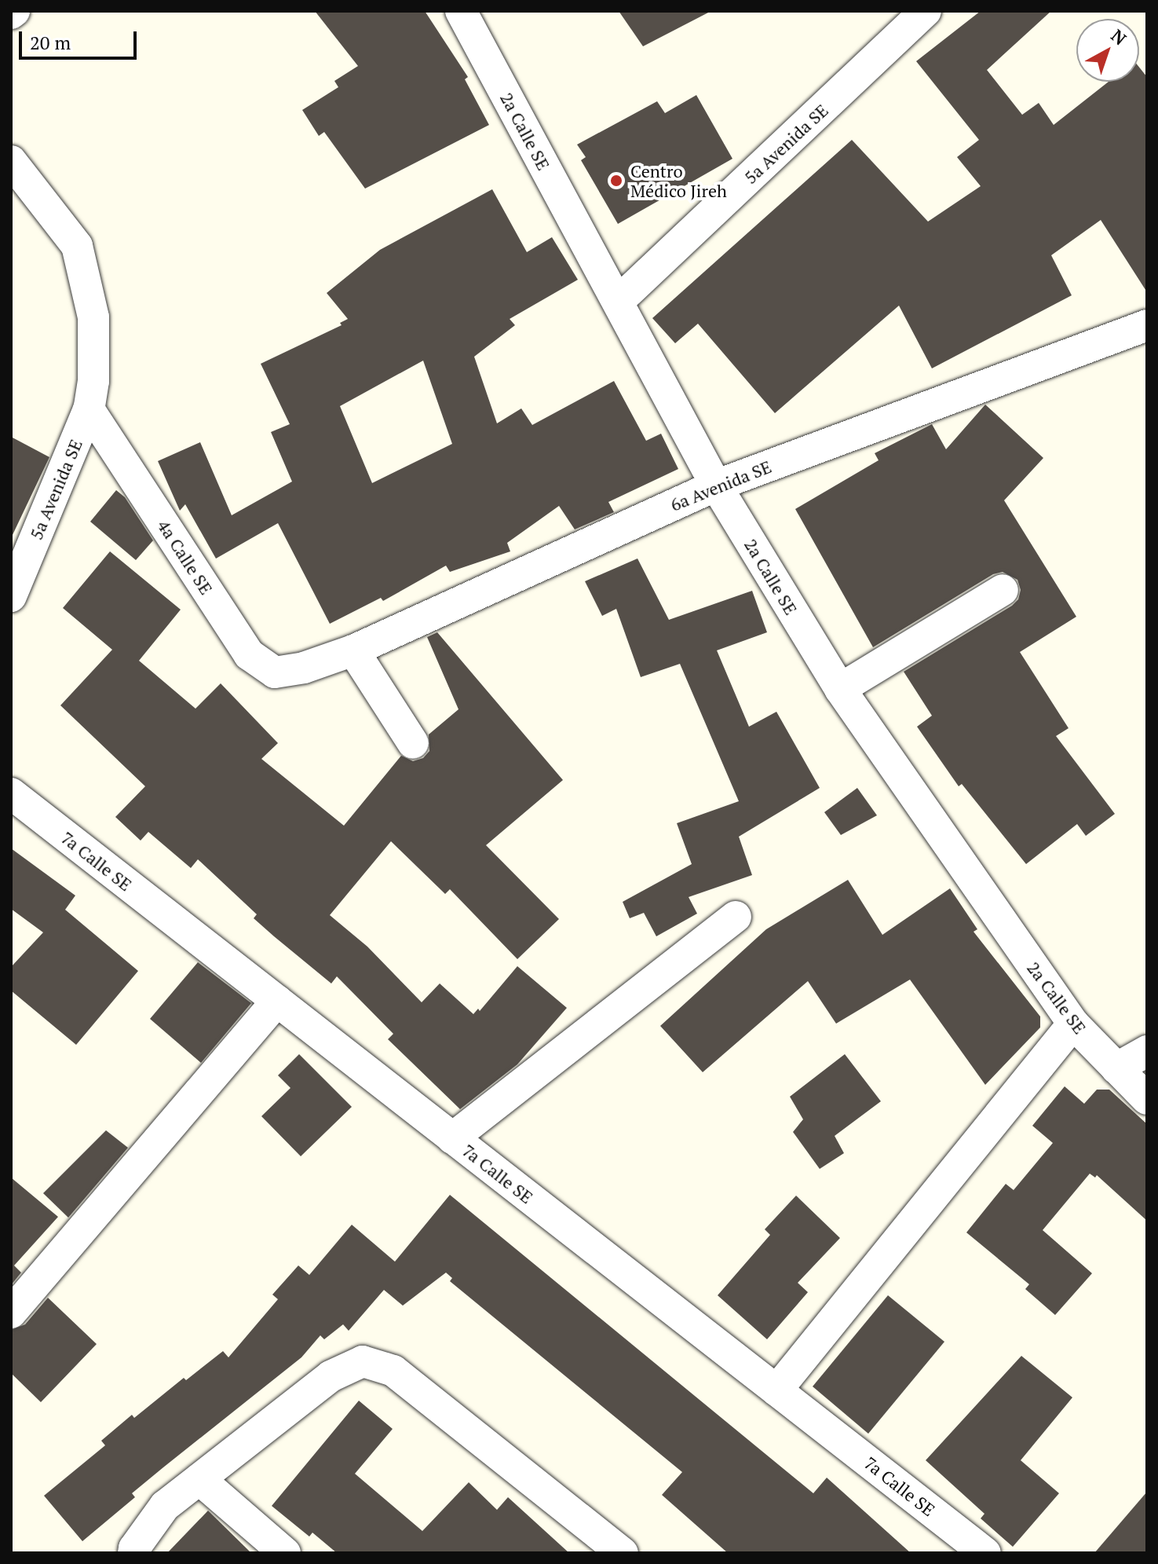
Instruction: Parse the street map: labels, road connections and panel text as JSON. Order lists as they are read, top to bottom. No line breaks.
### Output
{"streets":{"street":["2a Calle SE","5a Avenida SE","6a Avenida SE","4a Calle SE","7a Calle SE"]},"crossings":[["2a Calle SE","5a Avenida SE"],["2a Calle SE","6a Avenida SE"],["5a Avenida SE","4a Calle SE"],["6a Avenida SE","4a Calle SE"]],"places":["Centro Médico Jireh"],"scale_bar":"20 m","north":"top right"}
